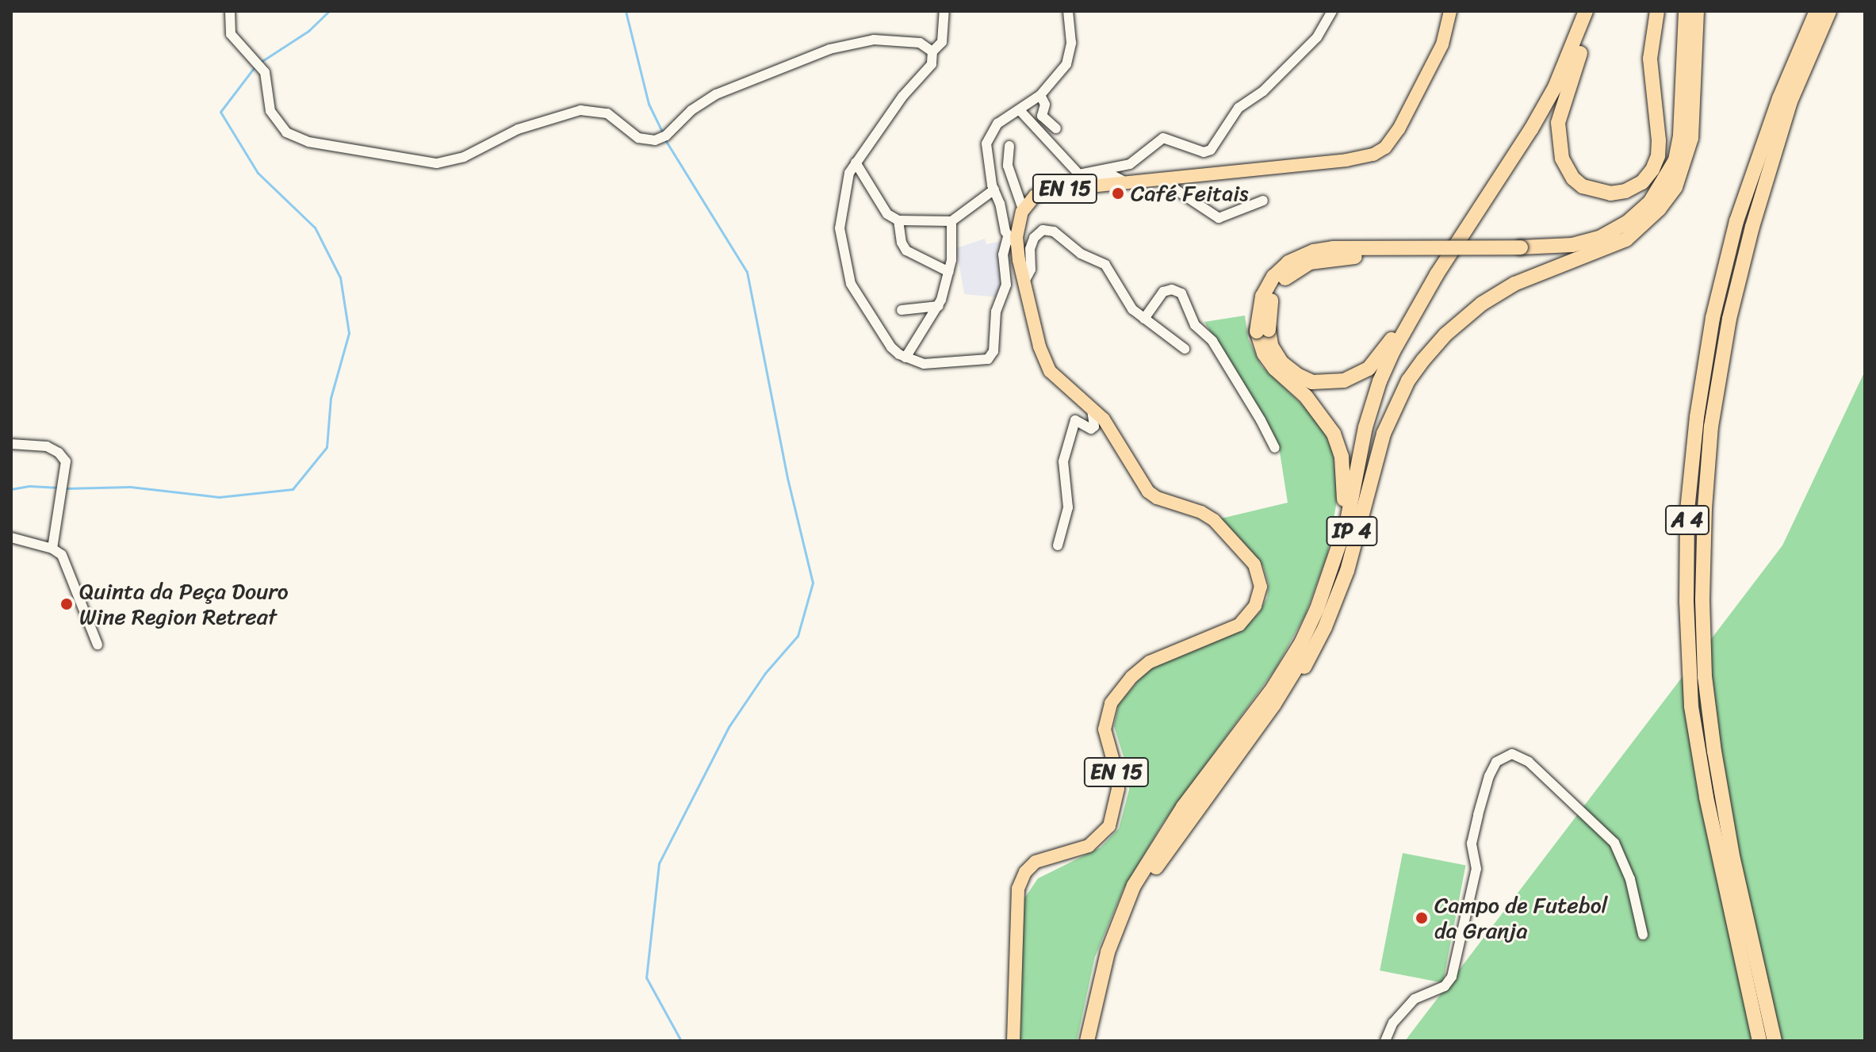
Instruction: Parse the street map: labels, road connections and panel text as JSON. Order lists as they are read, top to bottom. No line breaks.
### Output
{"streets":{"highway":["A 4","IP 4"],"main road":["EN 15"]},"places":["Café Feitais","Quinta da Peça Douro Wine Region Retreat","Campo de Futebol da Granja"]}
